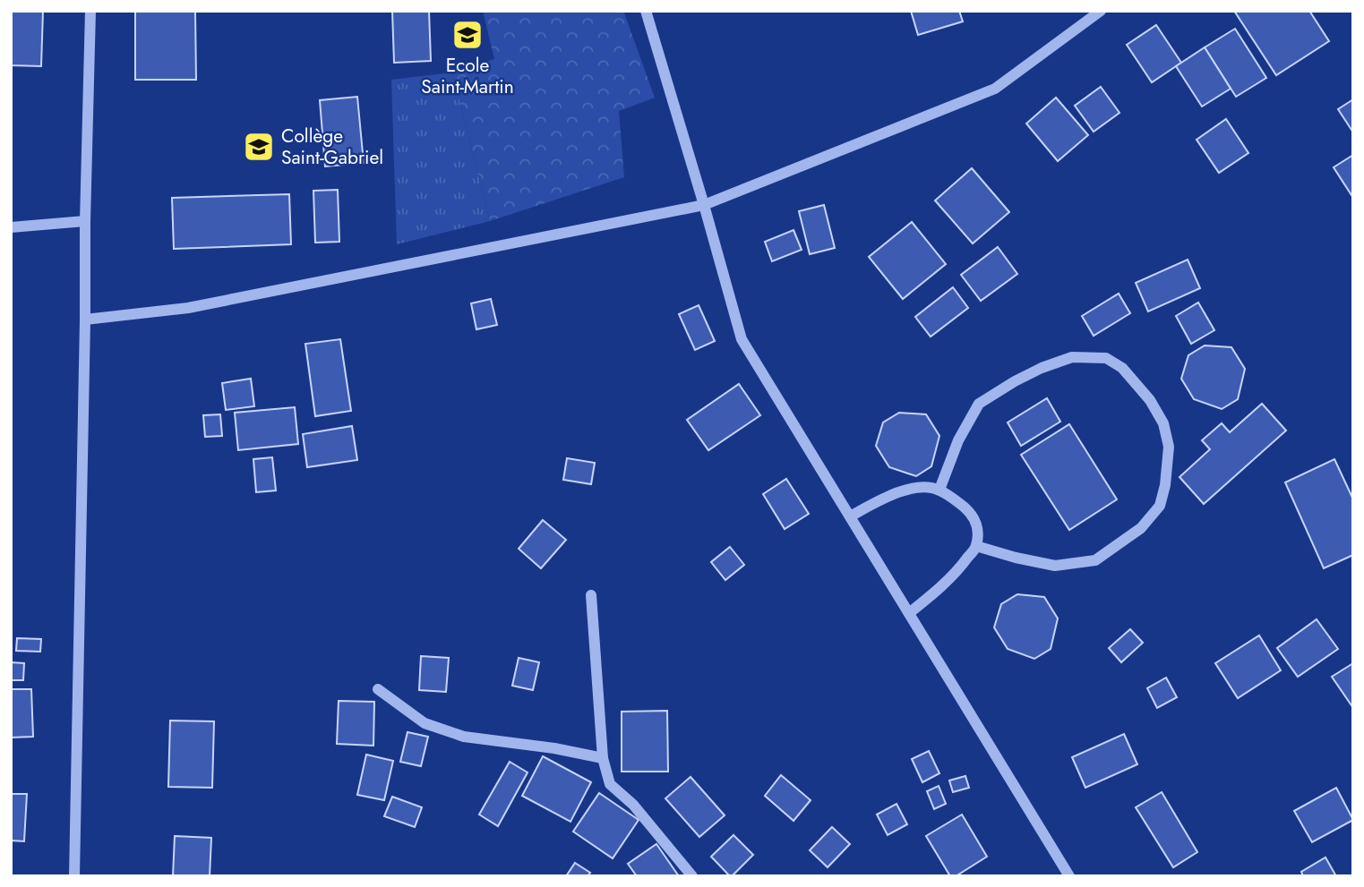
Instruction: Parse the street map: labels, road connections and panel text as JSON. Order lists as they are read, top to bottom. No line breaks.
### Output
{"places":{"school or university":["Ecole Saint-Martin","Collège Saint-Gabriel"]}}
